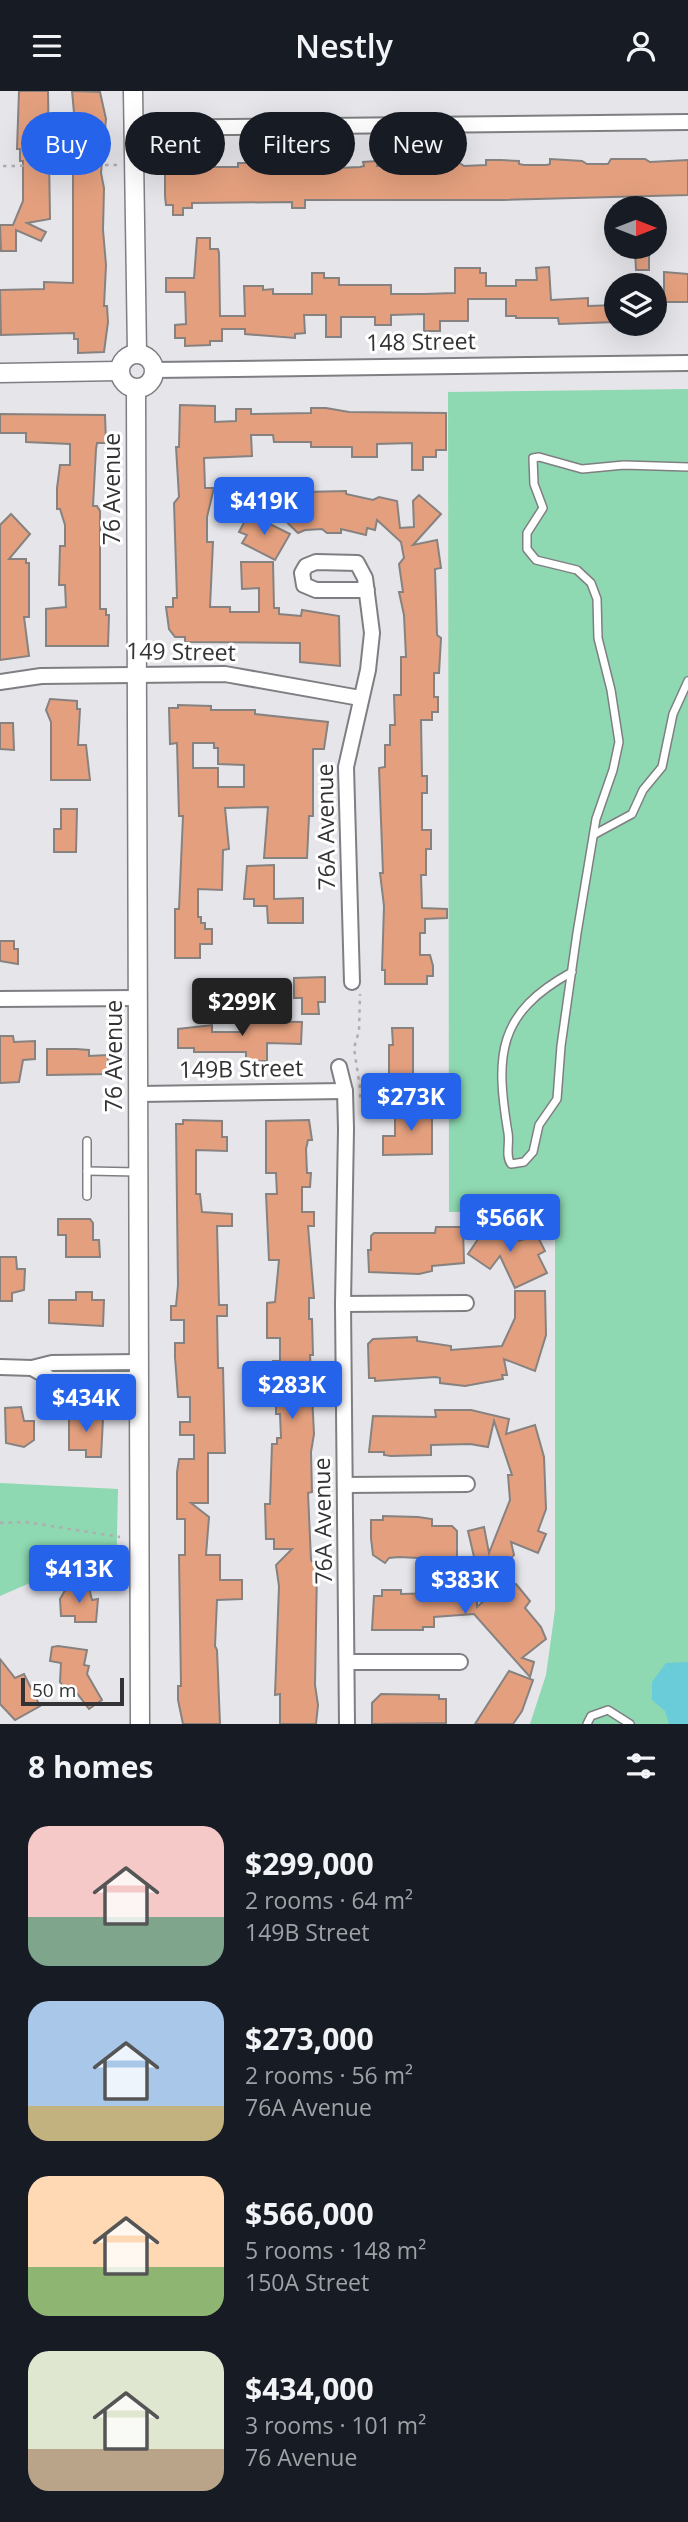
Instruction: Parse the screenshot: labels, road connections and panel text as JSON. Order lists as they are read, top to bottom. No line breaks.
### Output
{"streets":{"street":["148 Street","76 Avenue","149 Street","76A Avenue","149B Street"]},"crossings":[["148 Street","76 Avenue"],["76 Avenue","149 Street"],["76 Avenue","149B Street"],["149 Street","76A Avenue"],["76A Avenue","149B Street"]],"scale_bar":"50 m","north":"right","page":{"header":"Nestly","chip":["Buy","Rent","Filters","New"],"price":["$419K","$299K","$273K","$566K","$283K","$434K","$413K","$383K"],"scale":"50 m","heading":"8 homes","list":[{"name":"$299,000","note":"2 rooms · 64 m² · 149B Street"},{"name":"$273,000","note":"2 rooms · 56 m² · 76A Avenue"},{"name":"$566,000","note":"5 rooms · 148 m² · 150A Street"},{"name":"$434,000","note":"3 rooms · 101 m² · 76 Avenue"}]}}
